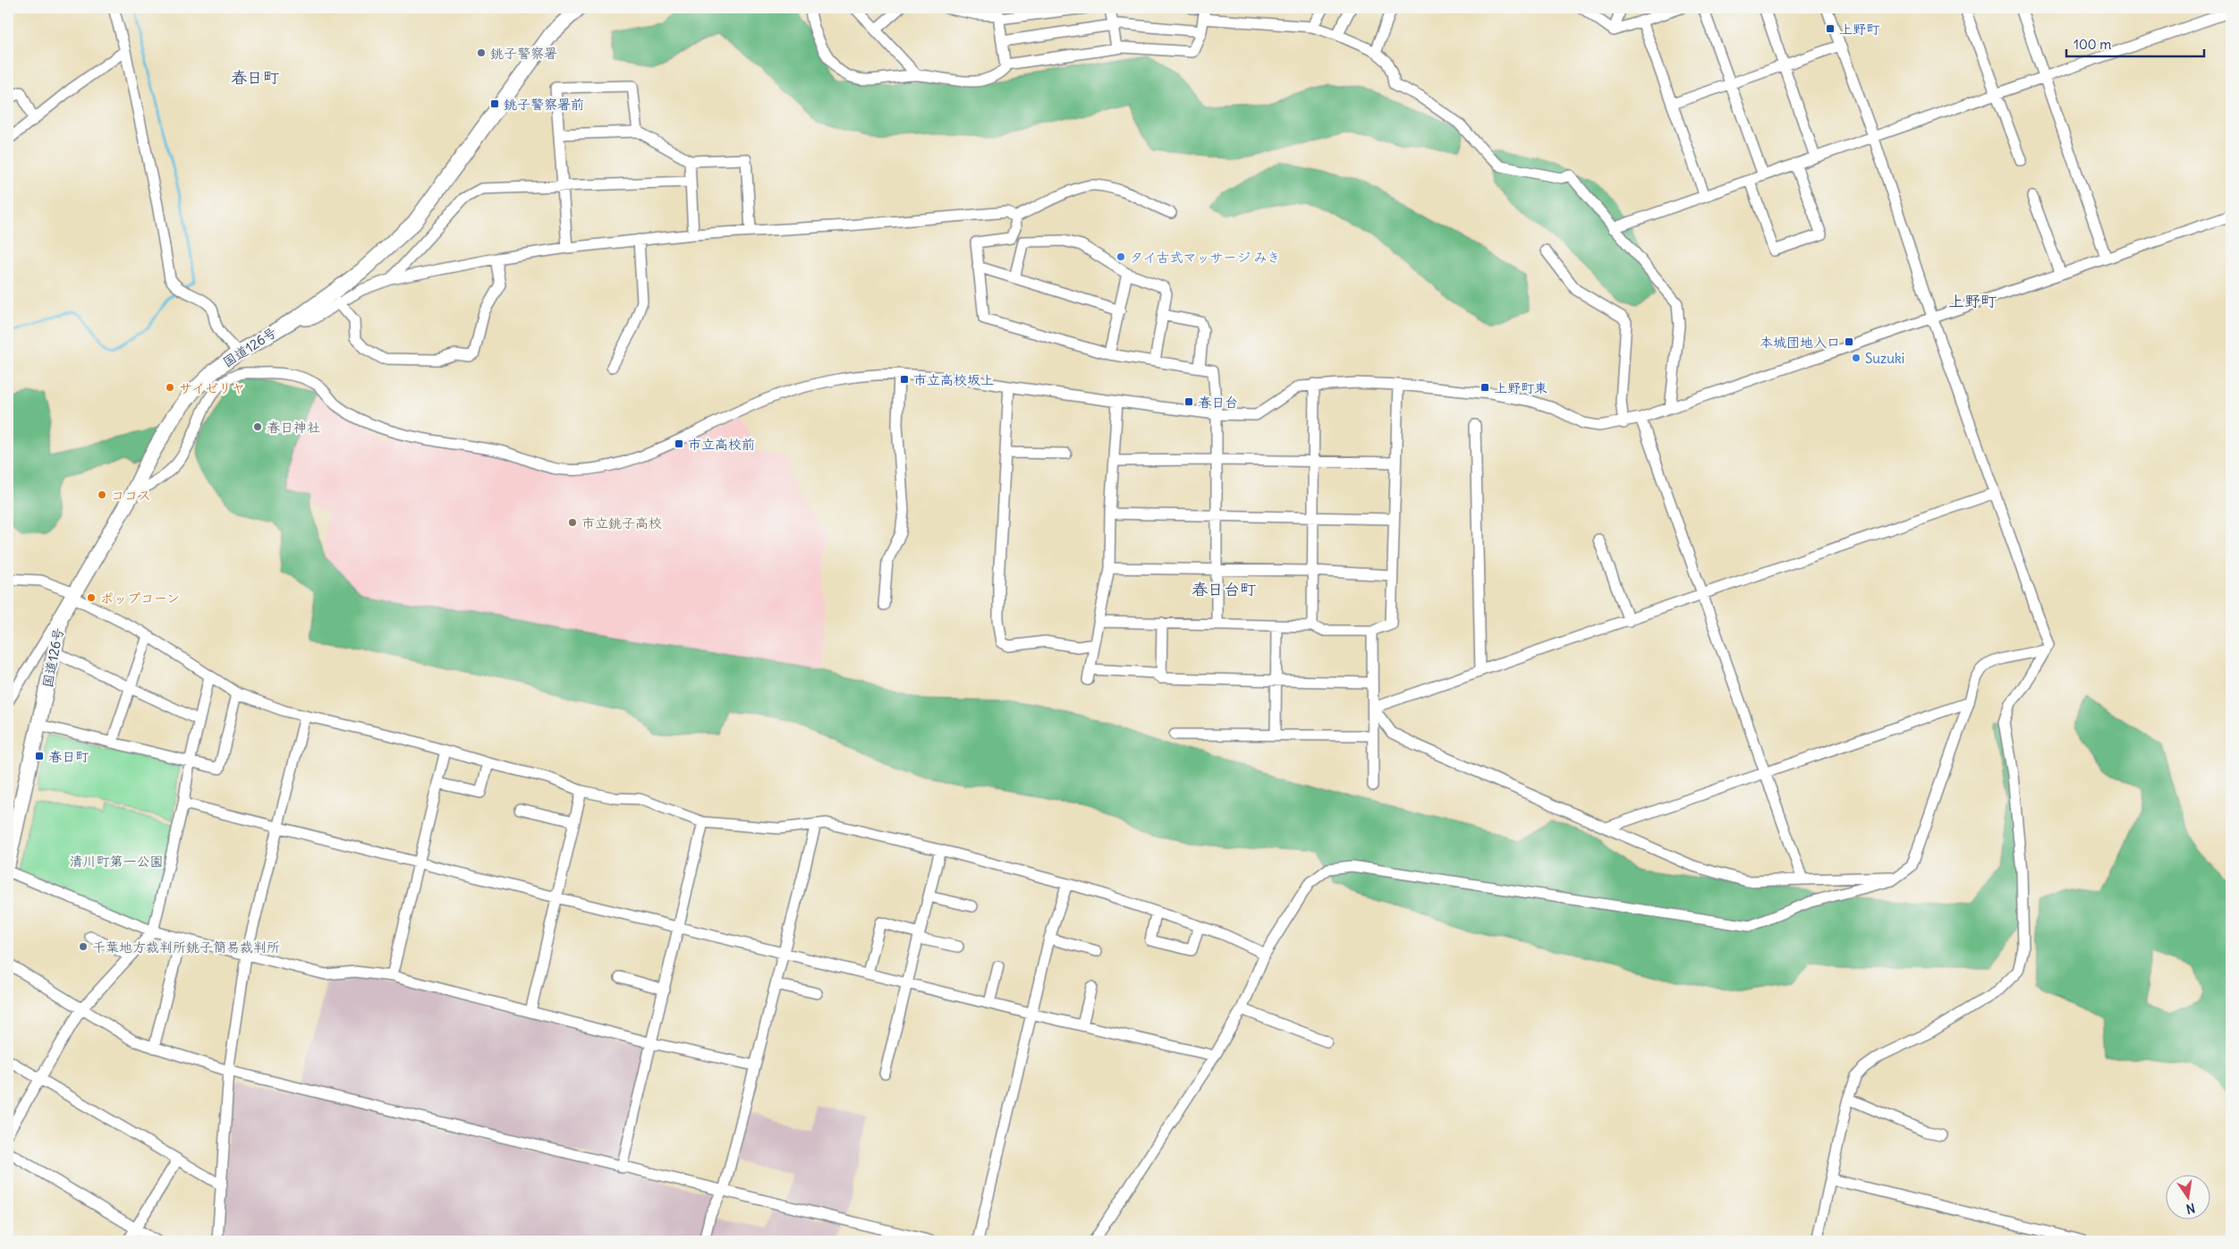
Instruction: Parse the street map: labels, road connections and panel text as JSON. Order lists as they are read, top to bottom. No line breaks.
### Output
{"streets":{"highway":["国道126号"]},"districts":["春日町","上野町","春日台町"],"parks":["清川町第一公園"],"places":{"transit":["上野町","銚子警察署前","本城団地入口","市立高校坂上","上野町東","春日台","市立高校前","春日町"],"other":["銚子警察署","タイ古式マッサージ みき","Suzuki","サイゼリヤ","春日神社","ココス","市立銚子高校","ポップコーン","千葉地方裁判所銚子簡易裁判所"]},"scale_bar":"100 m","north":"bottom"}
